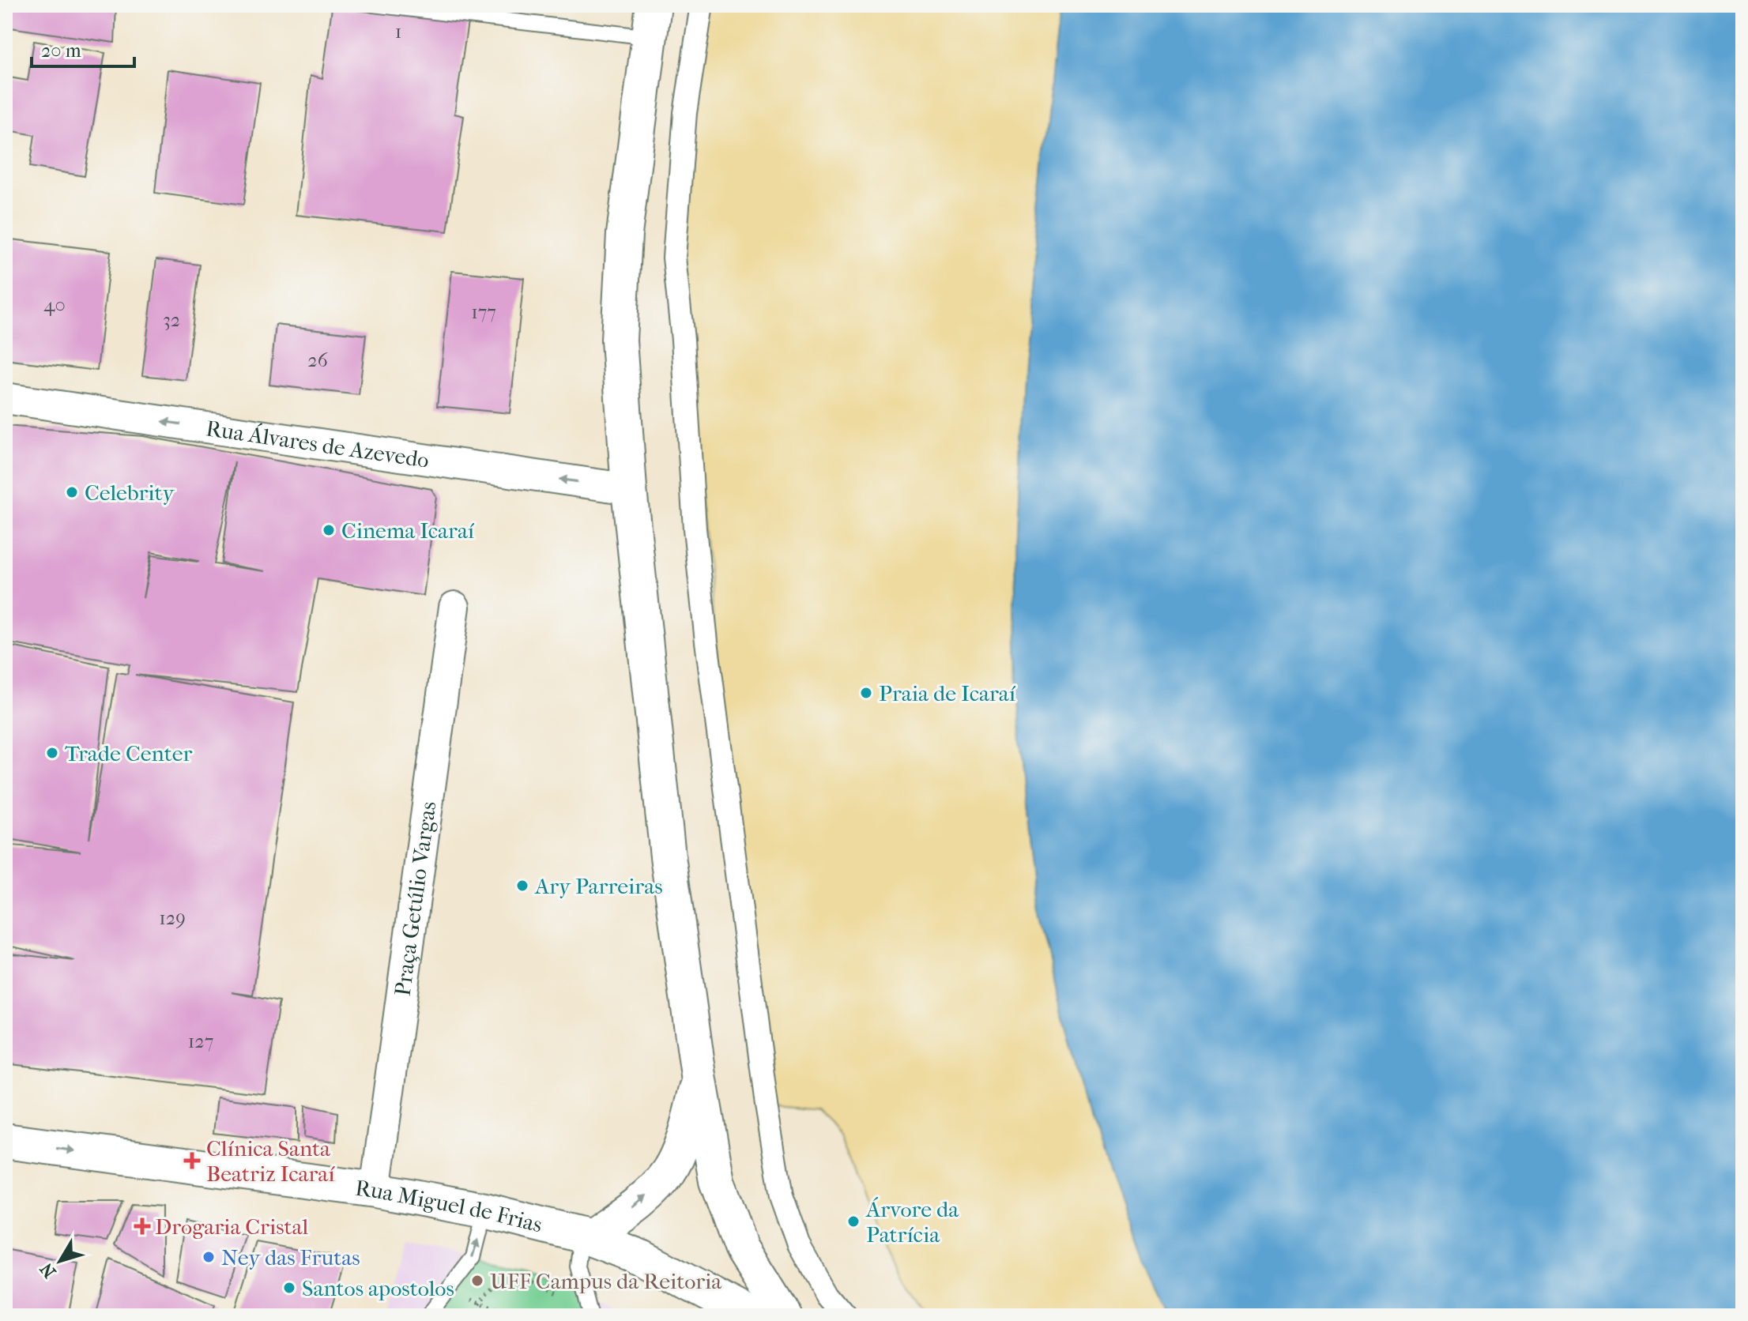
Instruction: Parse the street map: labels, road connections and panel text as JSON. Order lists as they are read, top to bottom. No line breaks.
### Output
{"streets":{"main road":["Rua Miguel de Frias"],"street":["Rua Álvares de Azevedo","Praça Getúlio Vargas"]},"crossings":[["Praça Getúlio Vargas","Rua Miguel de Frias"]],"one_way":["Rua Álvares de Azevedo","Rua Miguel de Frias"],"places":{"other":["Celebrity","Cinema Icaraí","Praia de Icaraí","Trade Center","Ary Parreiras","Árvore da Patrícia","Ney das Frutas","UFF Campus da Reitoria","Santos apostolos"],"health":["Clínica Santa Beatriz Icaraí","Drogaria Cristal"]},"house_numbers":["1","40","177","32","26","129","127"],"scale_bar":"20 m","north":"bottom left"}
